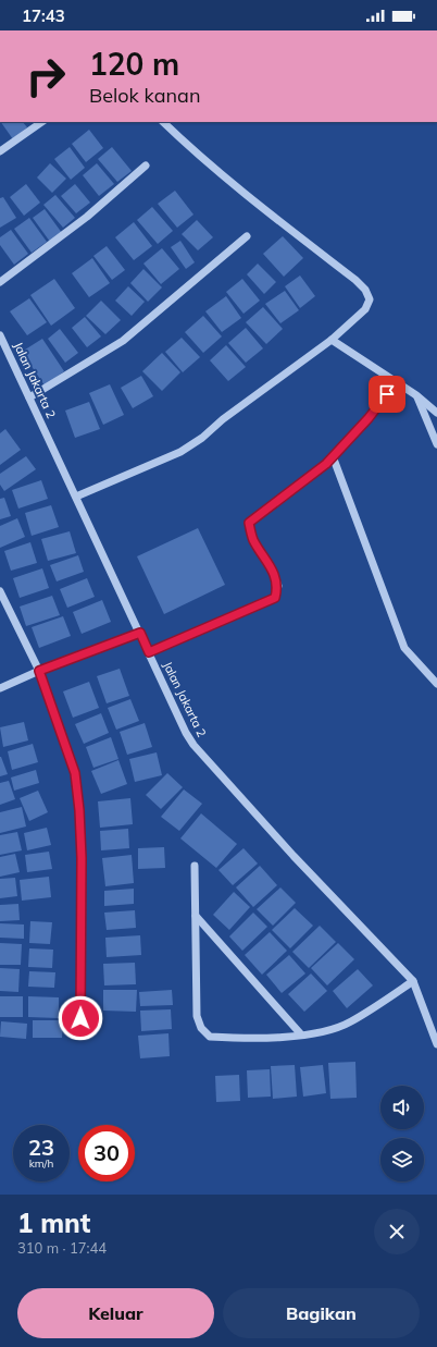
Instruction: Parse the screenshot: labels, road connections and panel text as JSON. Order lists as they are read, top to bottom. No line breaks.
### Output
{"streets":{"street":["Jalan Jakarta 2"]},"page":{"status":"17:43","turn":["120 m","Belok kanan"],"speed":"23 km/h","limit":"30","heading":["1 mnt","310 m · 17:44"],"buttons":["Keluar","Bagikan"]}}
